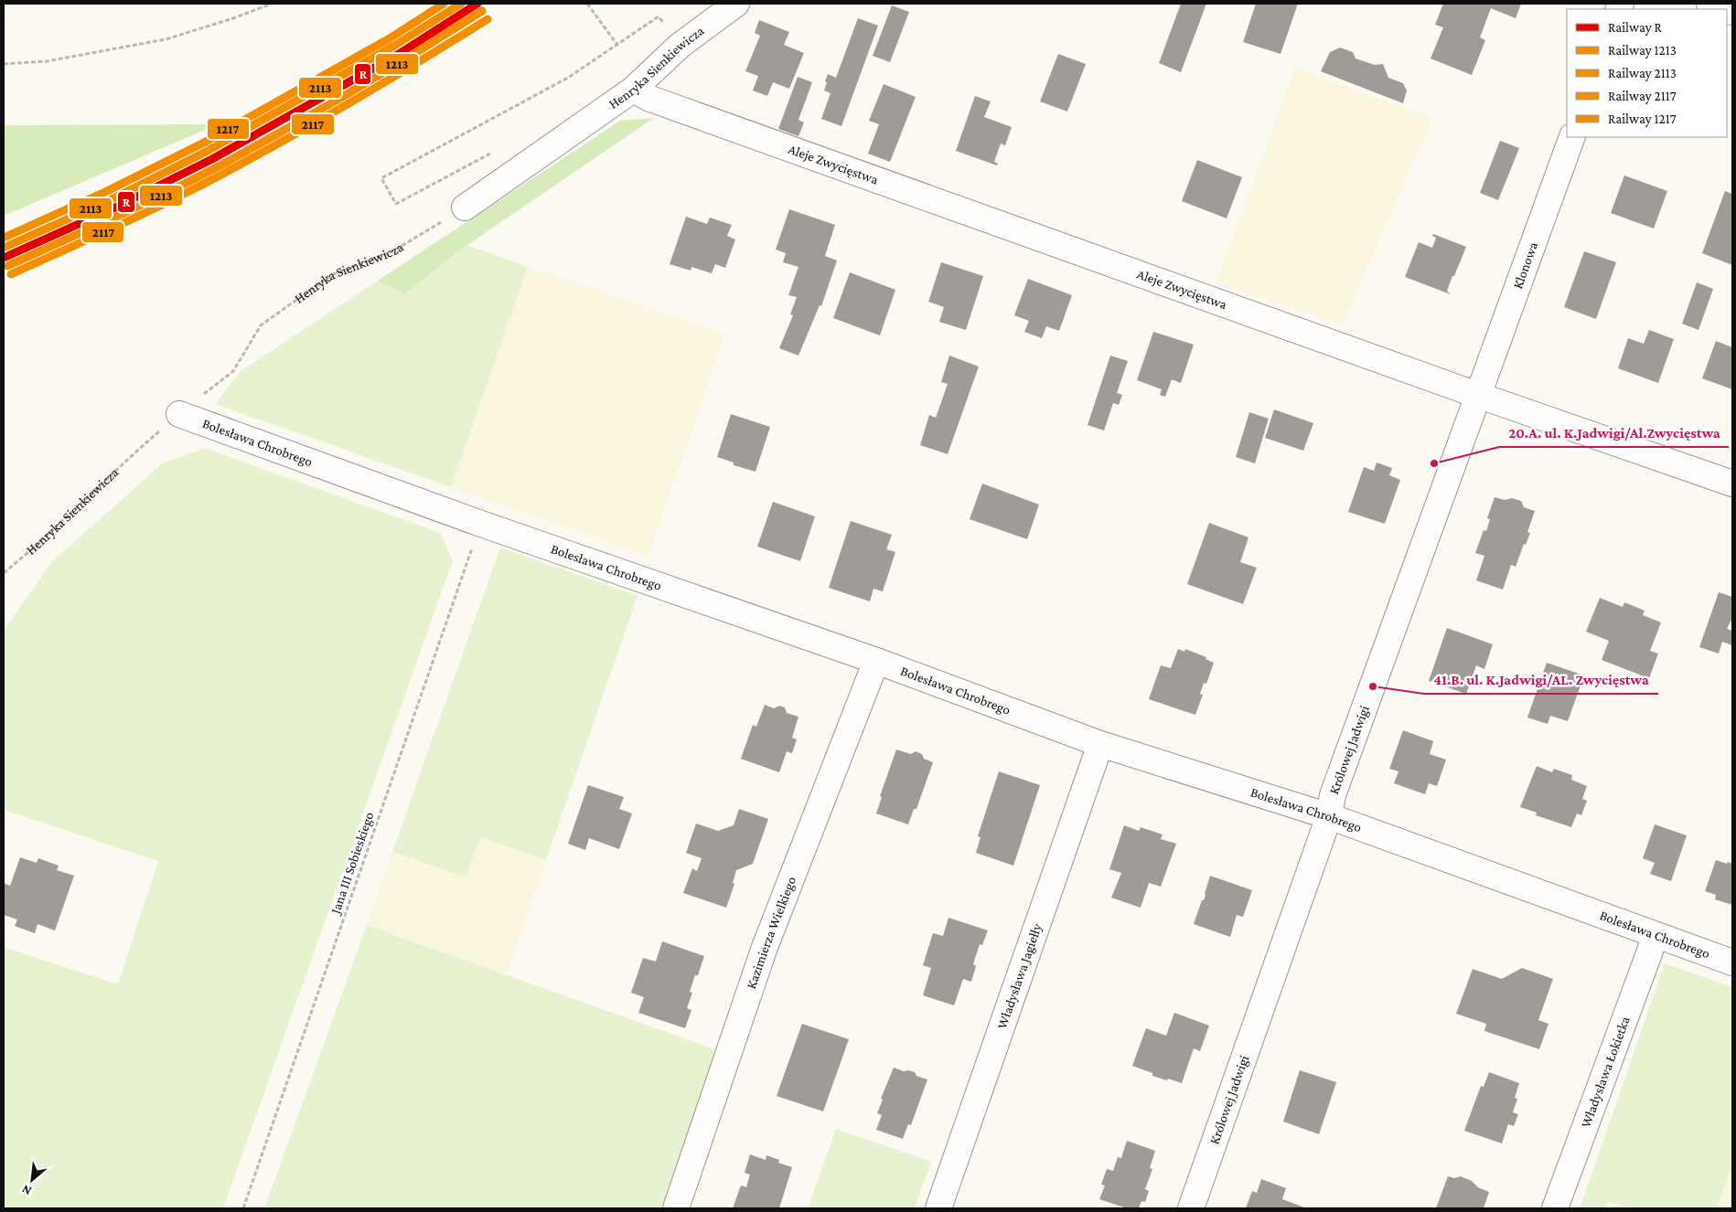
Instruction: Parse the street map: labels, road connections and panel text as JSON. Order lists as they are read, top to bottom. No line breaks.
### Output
{"streets":{"street":["Henryka Sienkiewicza","Aleje Zwycięstwa","Klonowa","Bolesława Chrobrego","Królowej Jadwigi","Kazimierza Wielkiego","Władysława Jagiełły","Władysława Łokietka"],"path":["Jana III Sobieskiego"]},"crossings":[["Henryka Sienkiewicza","Aleje Zwycięstwa"],["Henryka Sienkiewicza","Bolesława Chrobrego"],["Aleje Zwycięstwa","Klonowa"],["Aleje Zwycięstwa","Królowej Jadwigi"],["Klonowa","Królowej Jadwigi"],["Bolesława Chrobrego","Królowej Jadwigi"],["Bolesława Chrobrego","Jana III Sobieskiego"],["Bolesława Chrobrego","Kazimierza Wielkiego"],["Bolesława Chrobrego","Władysława Jagiełły"],["Bolesława Chrobrego","Władysława Łokietka"]],"places":["20.A. ul. K.Jadwigi/Al.Zwycięstwa","41.B. ul. K.Jadwigi/AL. Zwycięstwa"],"lines":["rail line R","rail line 2113","rail line 1217","rail line 1213","rail line 2117"],"legend":["Railway R","Railway 1213","Railway 2113","Railway 2117","Railway 1217"],"north":"bottom left"}
